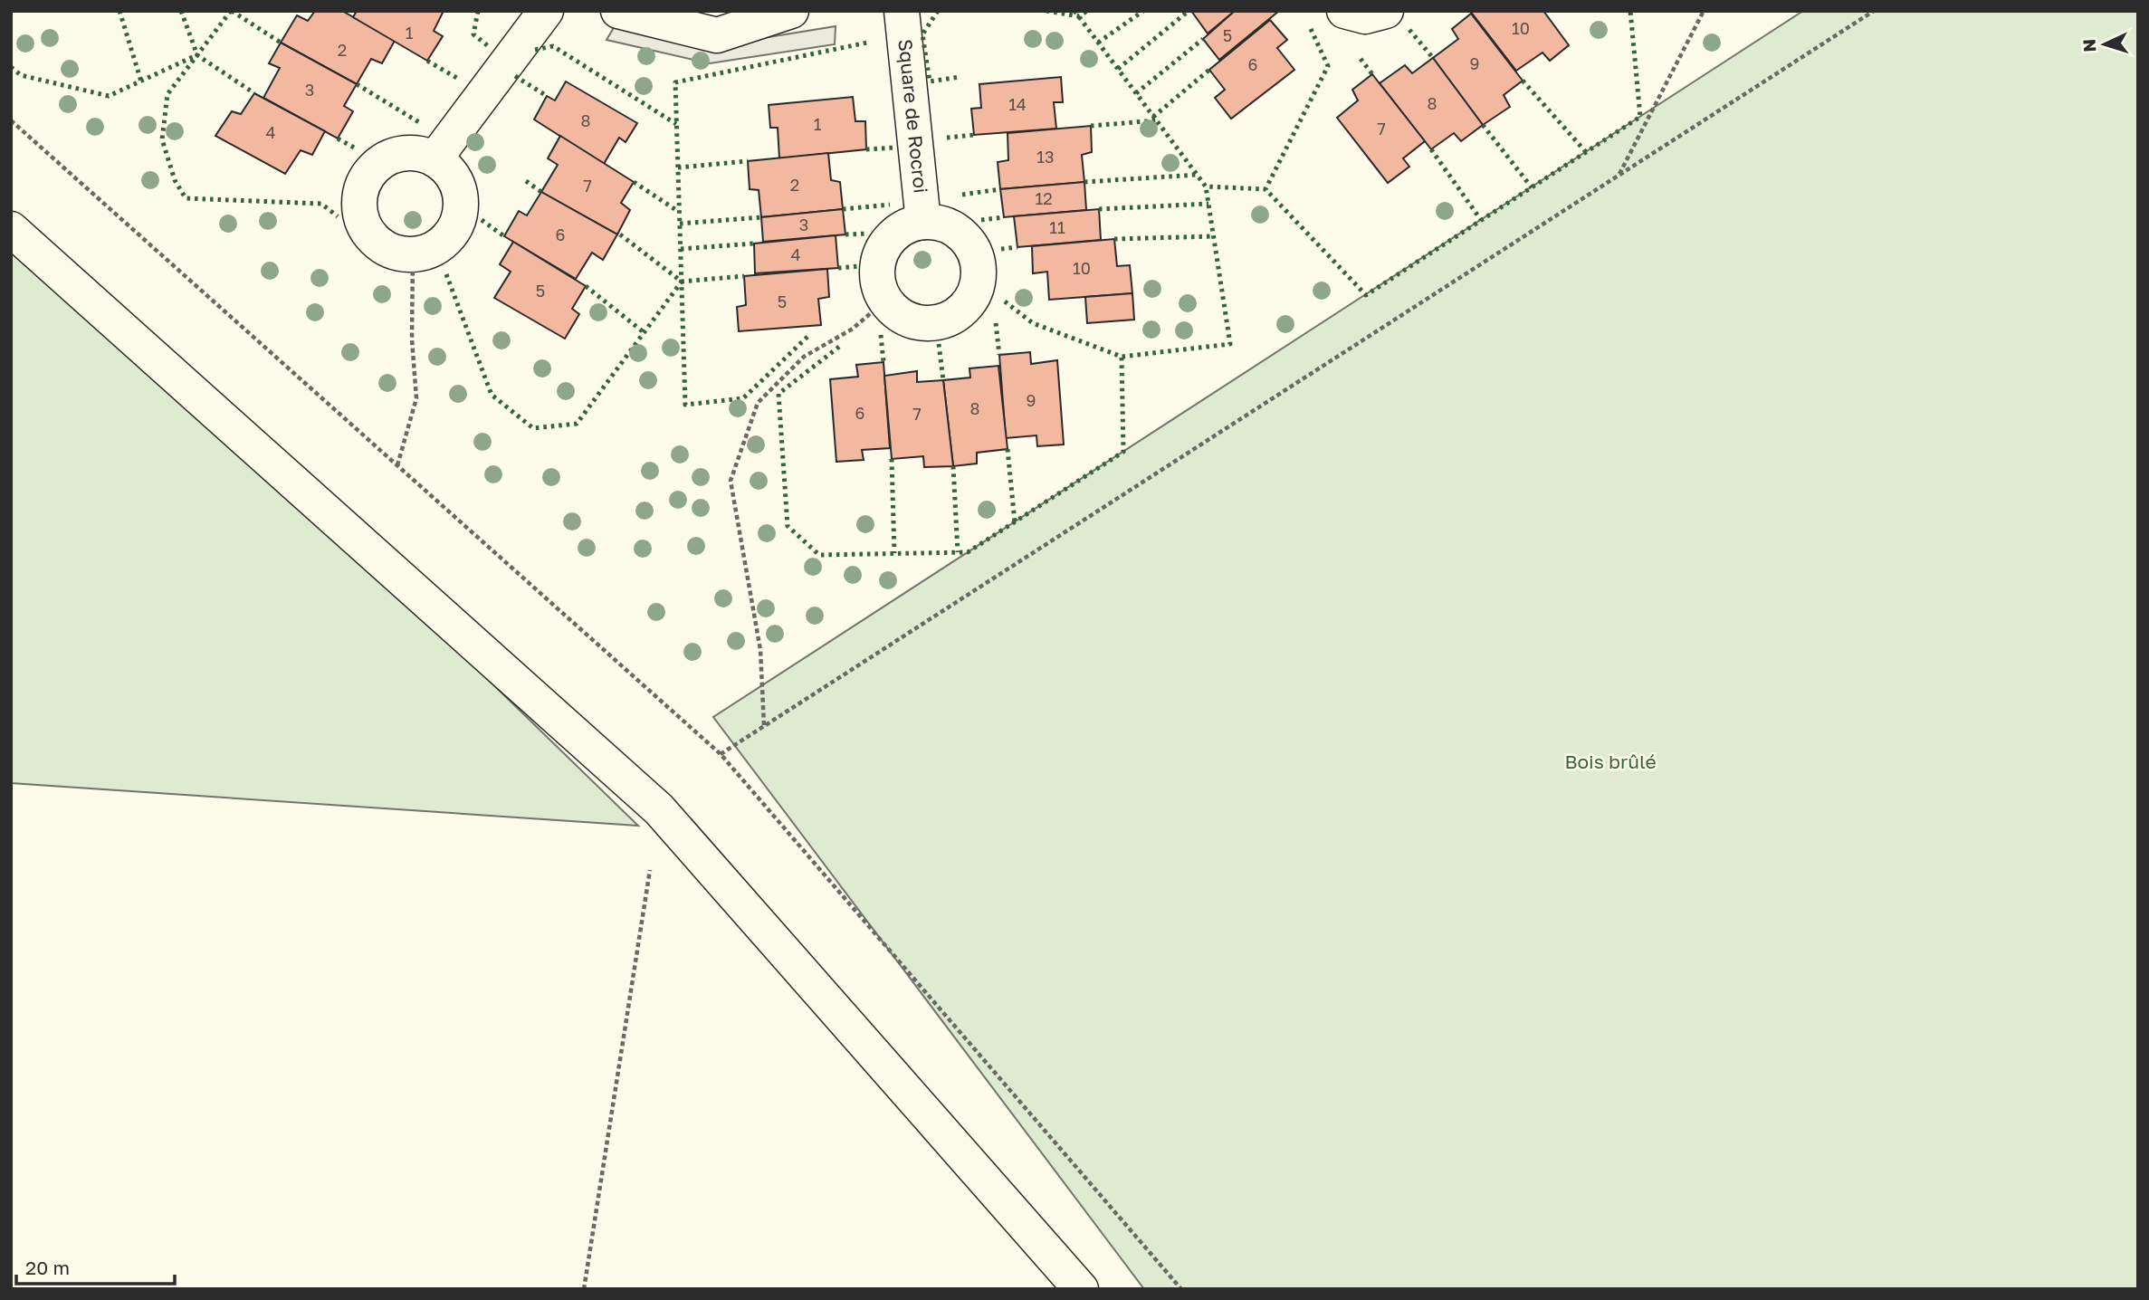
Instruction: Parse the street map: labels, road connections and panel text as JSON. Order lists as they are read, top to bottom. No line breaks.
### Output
{"streets":{"main road":["Square de Rocroi"]},"parks":["Bois brûlé"],"house_numbers":["10","1","5","2","9","6","3","8","14","8","1","7","4","13","2","7","12","3","11","6","4","10","5","5","9","8","6","7"],"scale_bar":"20 m","north":"left"}
